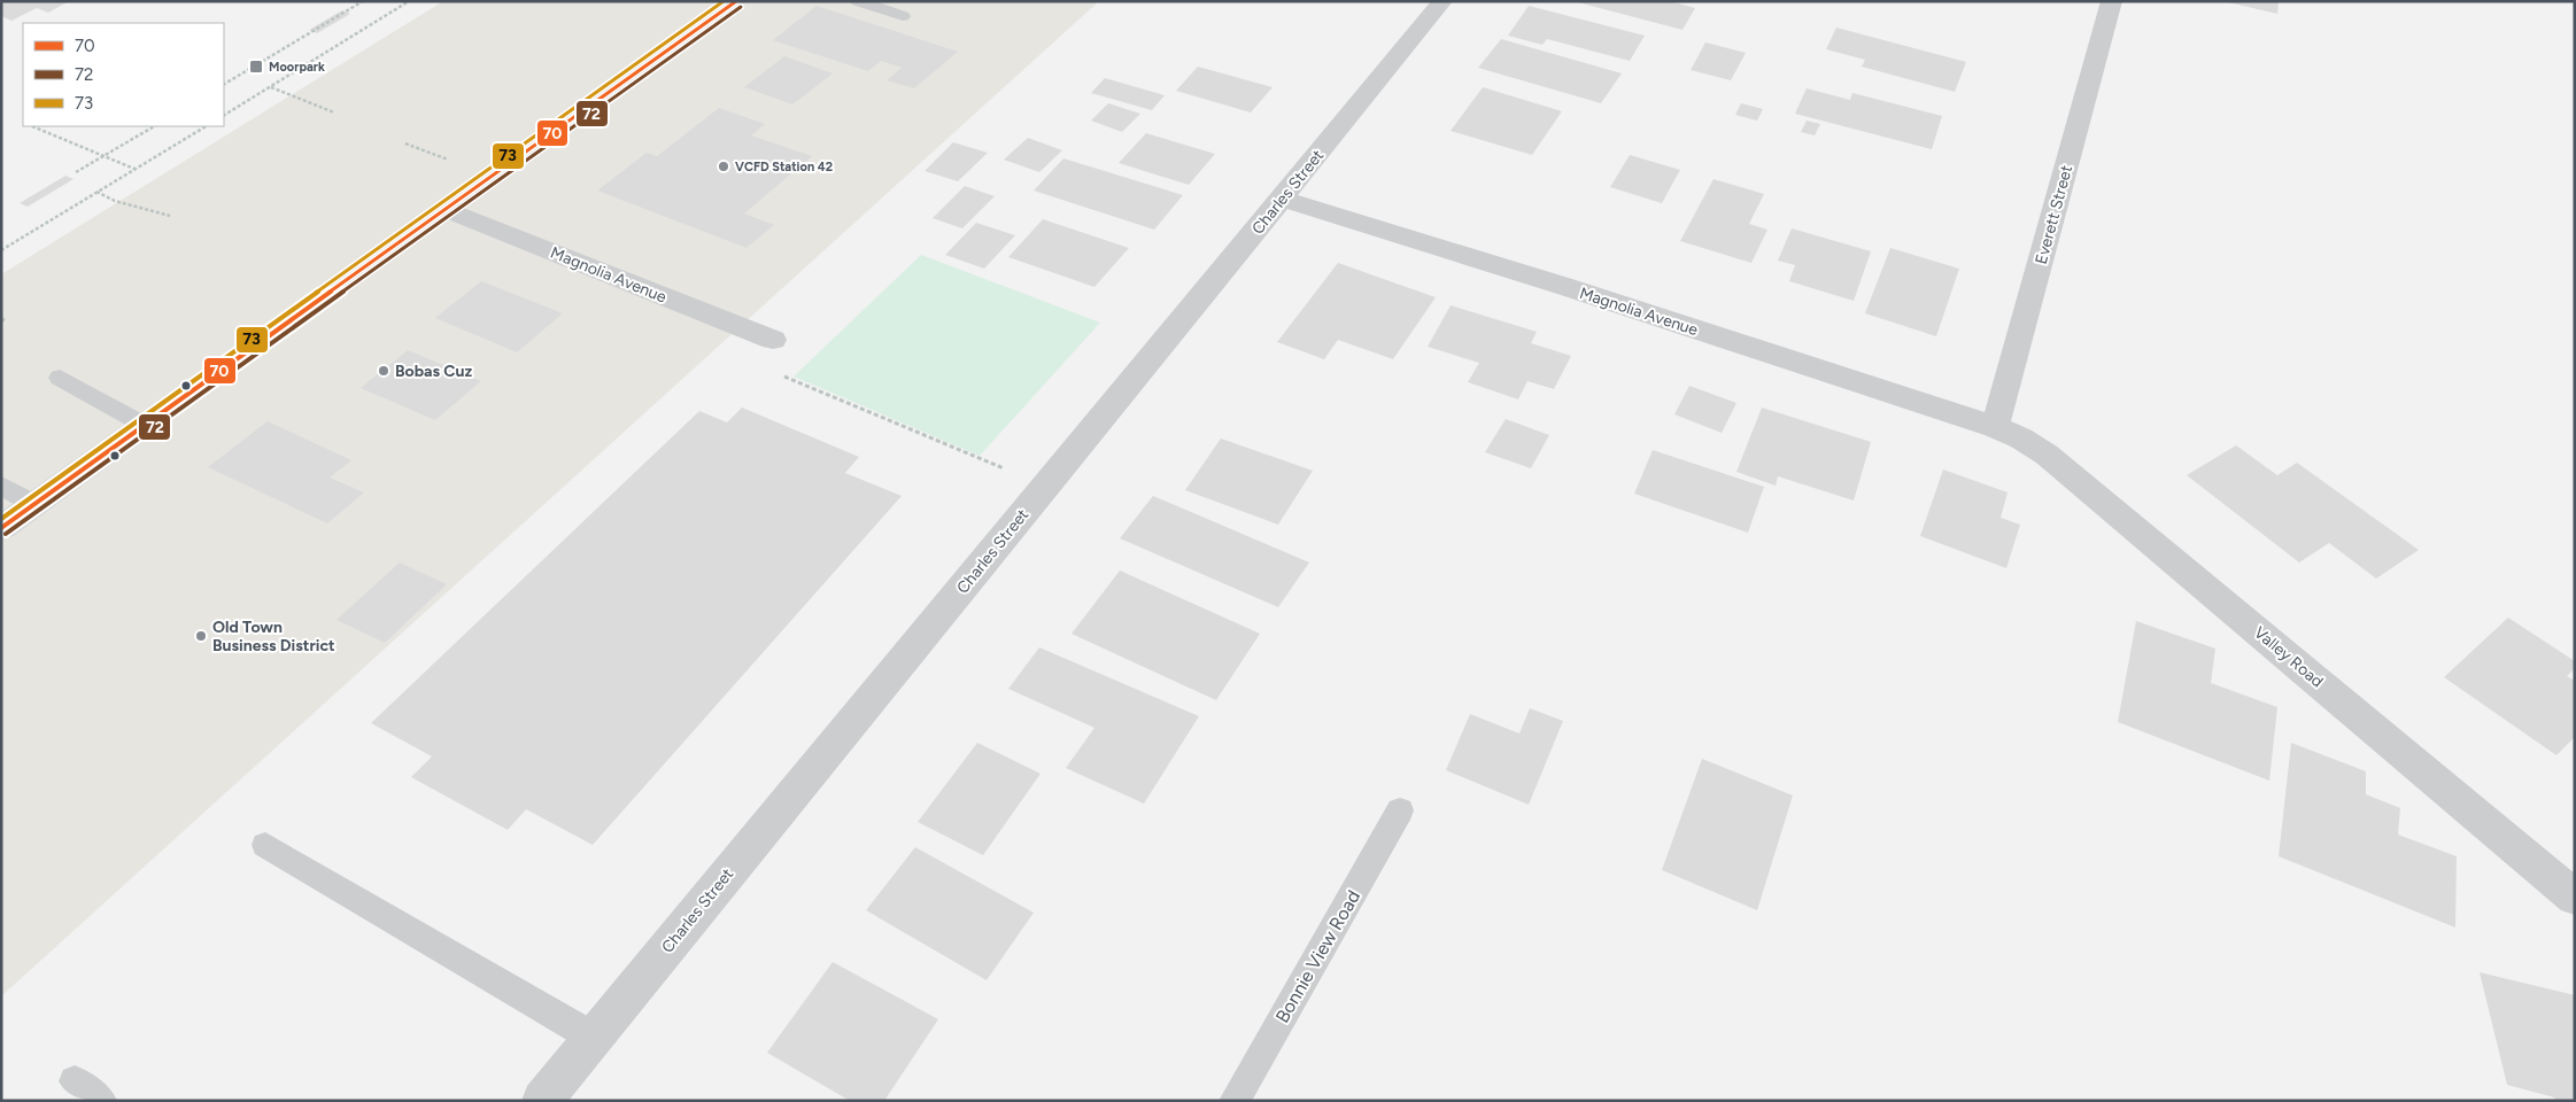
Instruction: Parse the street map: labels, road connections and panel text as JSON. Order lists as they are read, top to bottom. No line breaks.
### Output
{"streets":{"street":["Charles Street","Everett Street","Magnolia Avenue","Valley Road"],"lane":["Bonnie View Road"]},"crossings":[["Charles Street","Magnolia Avenue"],["Everett Street","Magnolia Avenue"],["Everett Street","Valley Road"],["Magnolia Avenue","Valley Road"]],"places":{"transit":["Moorpark"],"other":["VCFD Station 42","Bobas Cuz","Old Town Business District"]},"lines":["transit line 70","transit line 73","transit line 72"],"legend":["70","72","73"]}
